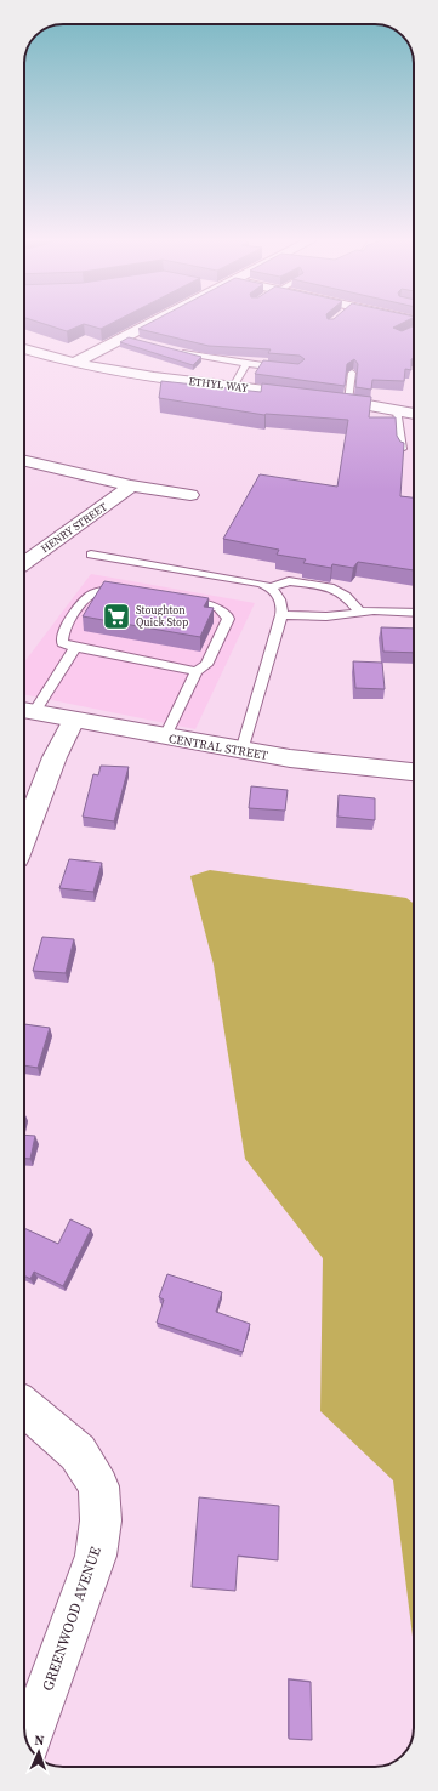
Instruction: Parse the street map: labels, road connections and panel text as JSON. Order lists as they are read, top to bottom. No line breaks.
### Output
{"streets":{"street":["ETHYL WAY","HENRY STREET","CENTRAL STREET","GREENWOOD AVENUE"]},"places":{"supermarket":["Stoughton Quick Stop"]},"north":"top"}
